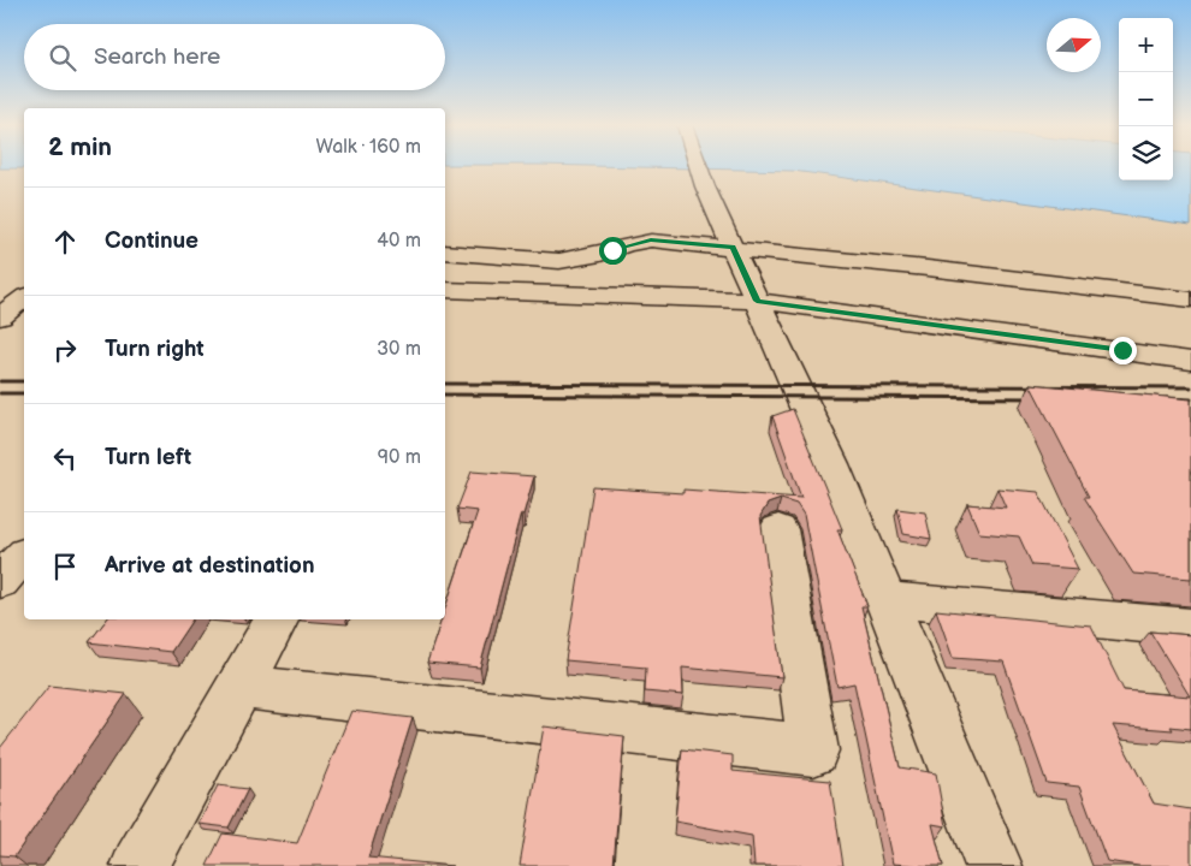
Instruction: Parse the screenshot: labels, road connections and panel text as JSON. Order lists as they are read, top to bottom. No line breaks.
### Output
{"north":"right","page":{"map_buttons":["+","−"],"search":"Search here","heading":["2 min","Walk · 160 m"],"list":[["Continue","40 m"],["Turn right","30 m"],["Turn left","90 m"],"Arrive at destination"]}}
